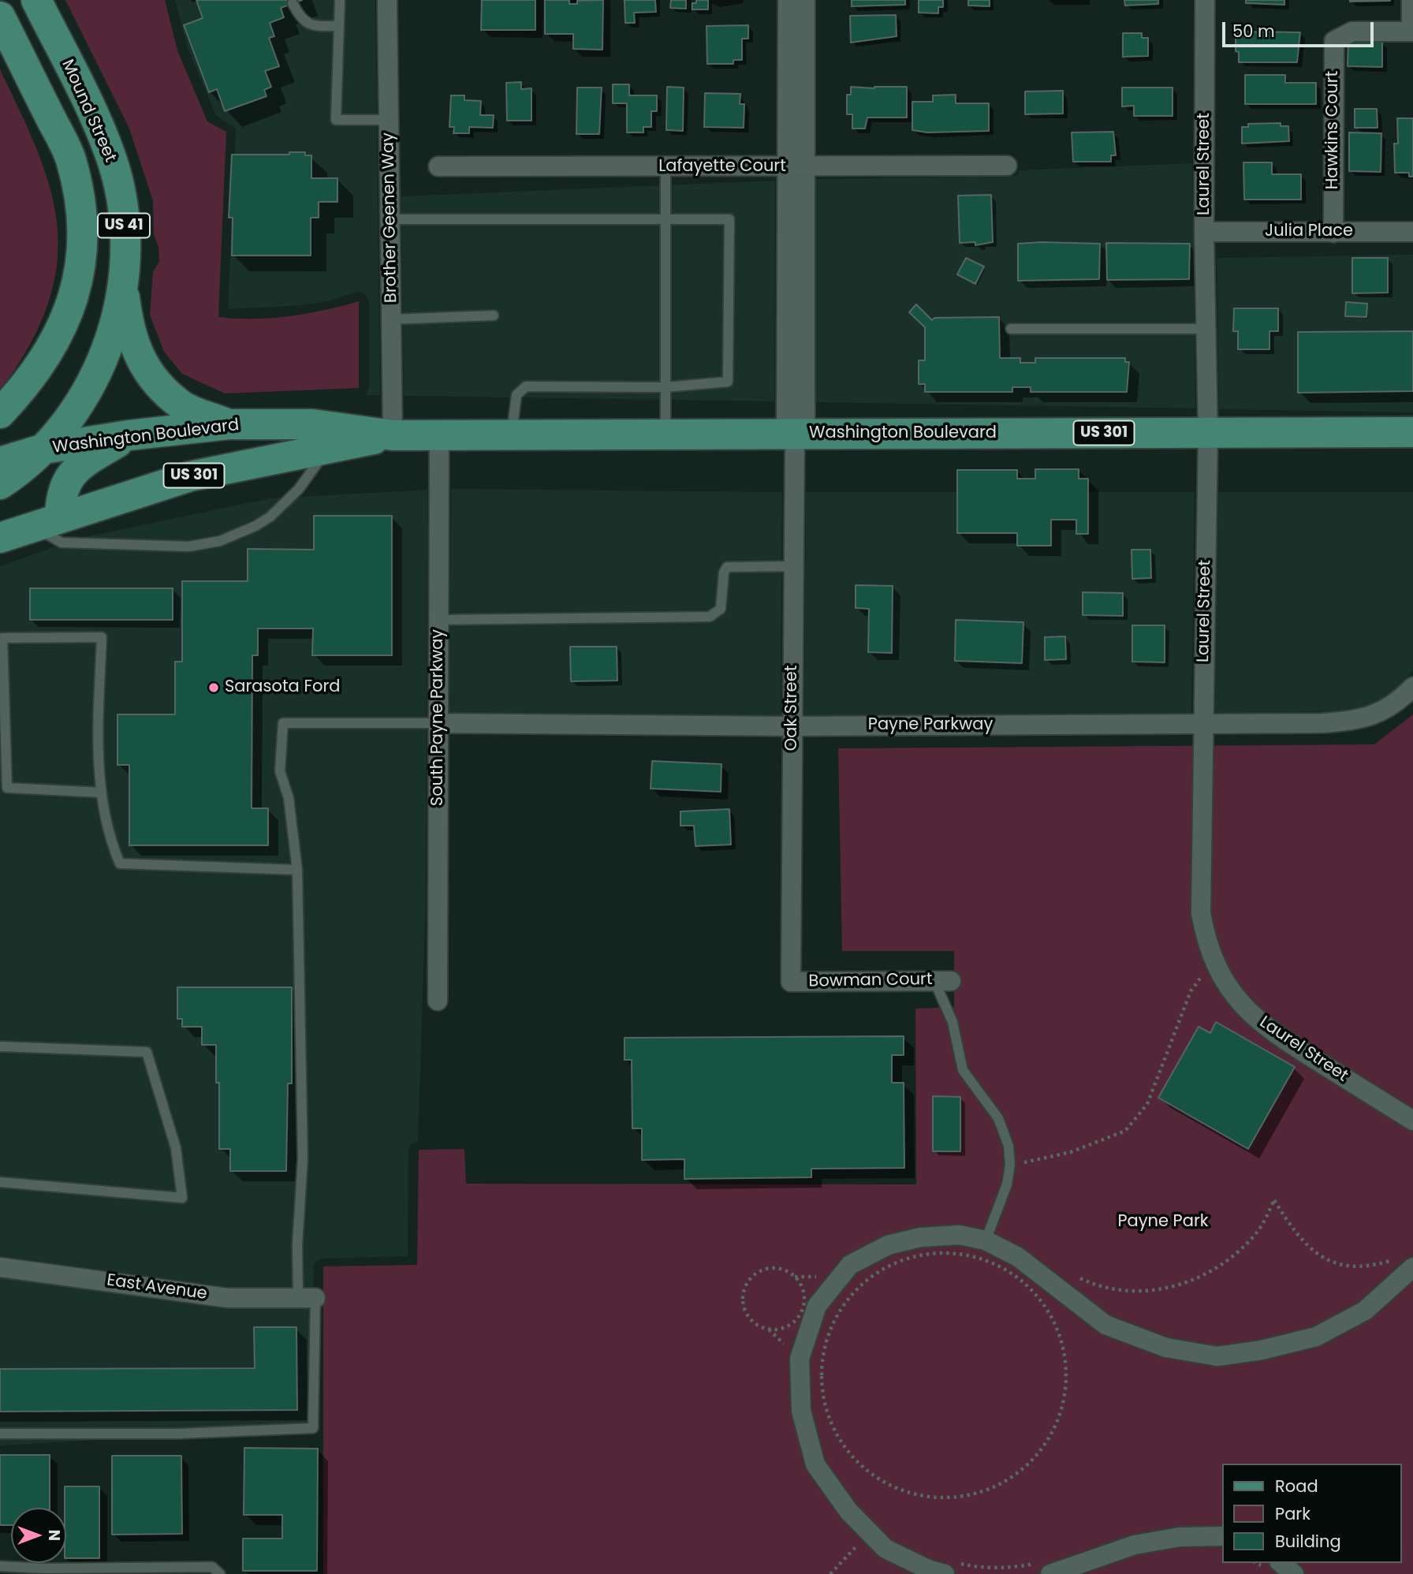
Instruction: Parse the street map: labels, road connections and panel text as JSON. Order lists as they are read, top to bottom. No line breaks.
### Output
{"streets":{"main road":["Mound Street","US 41","US 301","Washington Boulevard"],"street":["Hawkins Court","Laurel Street","Lafayette Court","Brother Geenen Way","Julia Place","Oak Street","South Payne Parkway","Payne Parkway","Bowman Court","East Avenue"]},"crossings":[["Mound Street","Washington Boulevard"],["Hawkins Court","Julia Place"],["Laurel Street","Julia Place"],["Laurel Street","Washington Boulevard"],["Laurel Street","Payne Parkway"],["Lafayette Court","Oak Street"],["Brother Geenen Way","Washington Boulevard"],["Washington Boulevard","Oak Street"],["Washington Boulevard","South Payne Parkway"],["Oak Street","Payne Parkway"],["Oak Street","Bowman Court"],["South Payne Parkway","Payne Parkway"]],"parks":["Payne Park"],"places":["Sarasota Ford"],"legend":["Road","Park","Building"],"scale_bar":"50 m","north":"right"}
